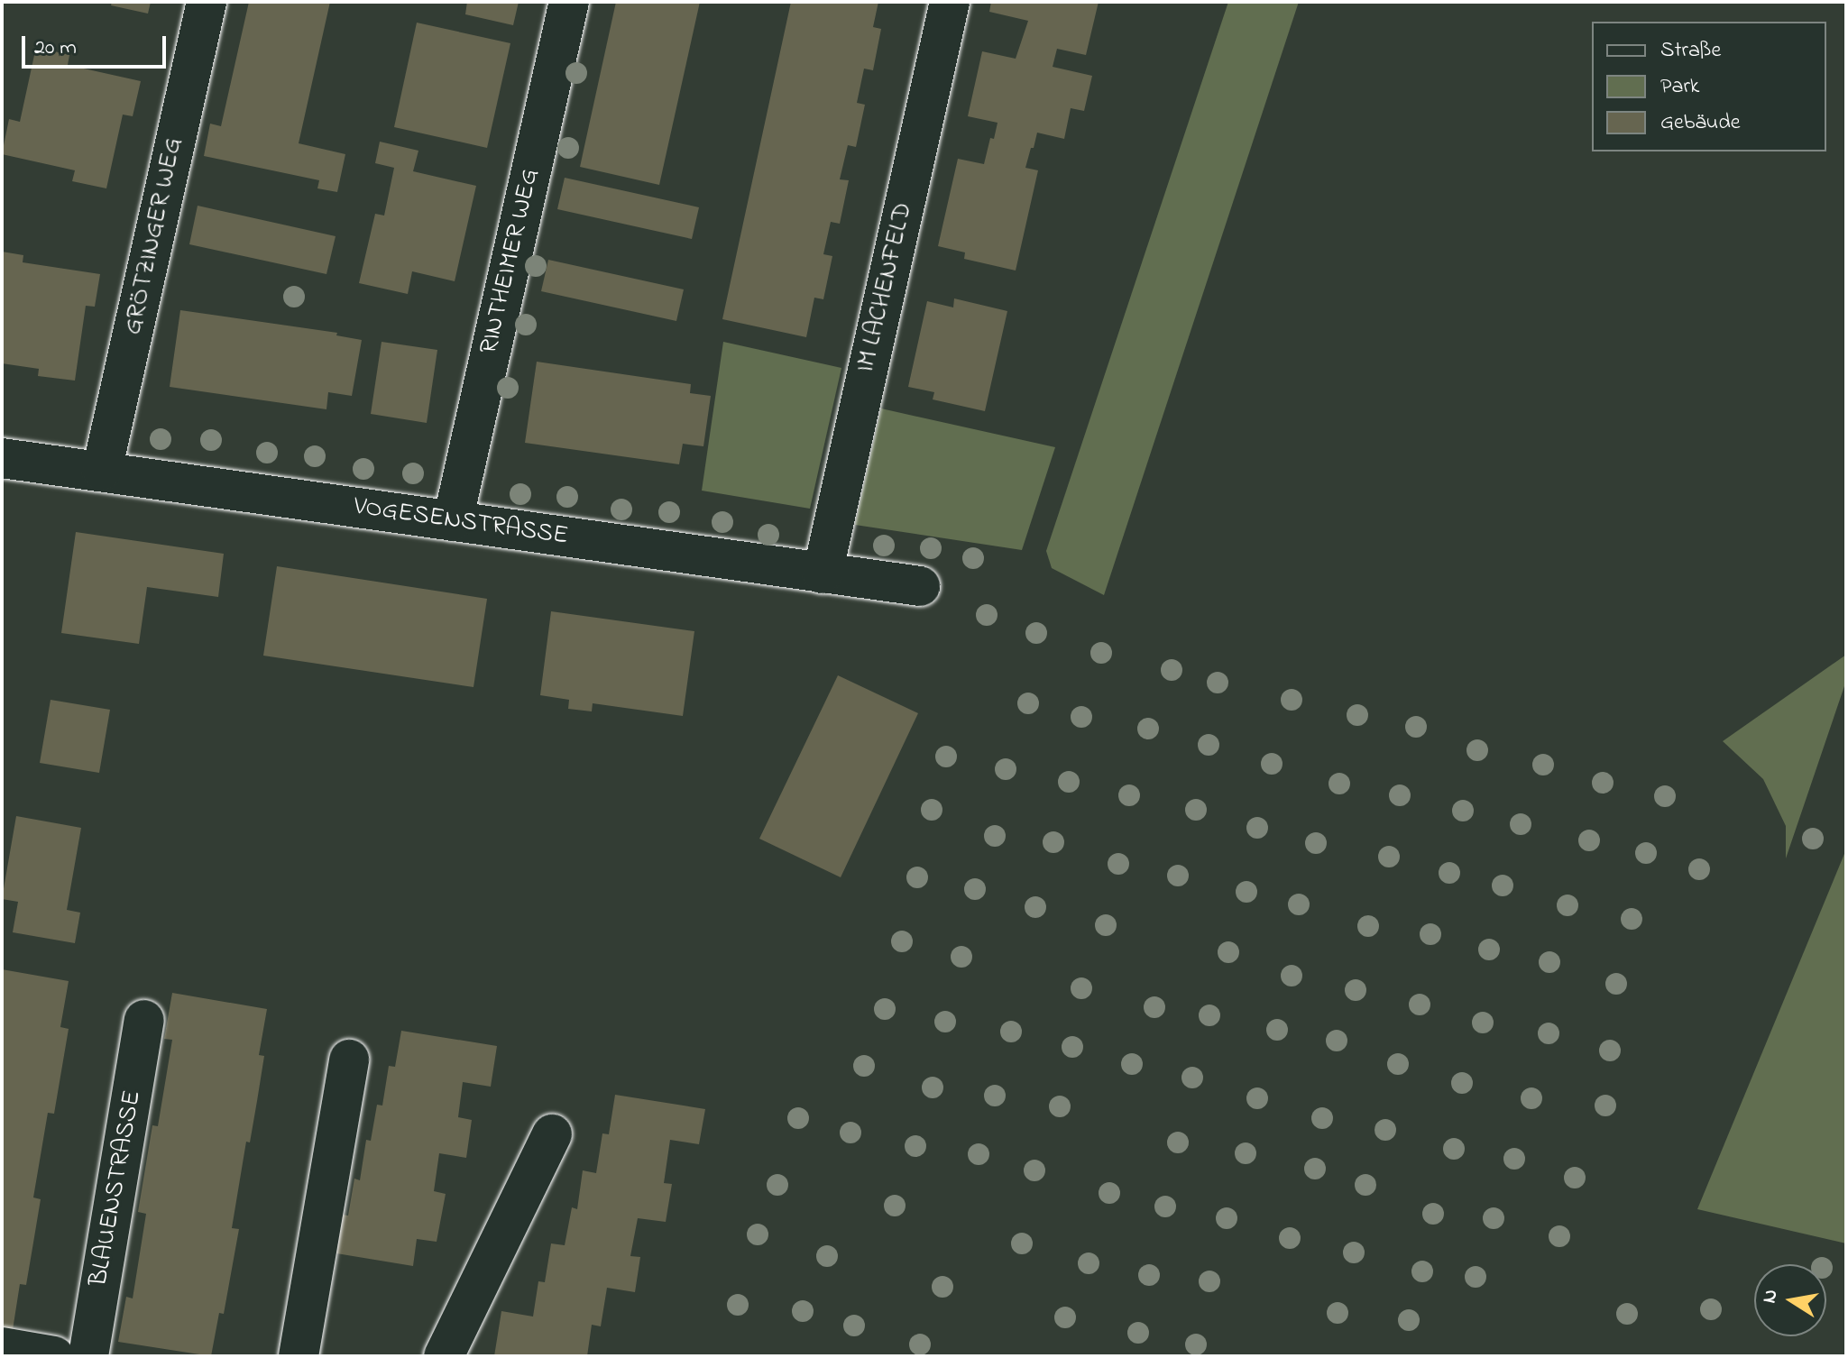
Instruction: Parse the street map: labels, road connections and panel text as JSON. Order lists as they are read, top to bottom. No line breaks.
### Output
{"streets":{"street":["GRÖTZINGER WEG","RINTHEIMER WEG","IM LACHENFELD","VOGESENSTRASSE","BLAUENSTRASSE"]},"crossings":[["GRÖTZINGER WEG","VOGESENSTRASSE"],["RINTHEIMER WEG","VOGESENSTRASSE"],["IM LACHENFELD","VOGESENSTRASSE"]],"legend":["Straße","Park","Gebäude"],"scale_bar":"20 m","north":"left"}
